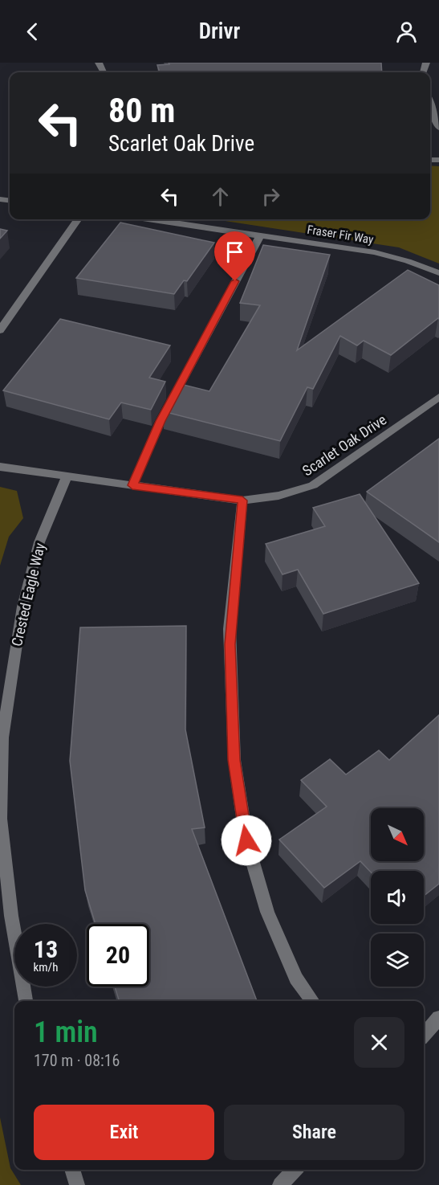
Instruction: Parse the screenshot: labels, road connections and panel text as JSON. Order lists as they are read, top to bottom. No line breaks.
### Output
{"streets":{"street":["Fraser Fir Way","Scarlet Oak Drive","Crested Eagle Way"]},"crossings":[["Scarlet Oak Drive","Crested Eagle Way"]],"north":"bottom right","page":{"header":"Drivr","turn":["80 m","Scarlet Oak Drive"],"speed":"13 km/h","limit":"20","heading":["1 min","170 m · 08:16"],"buttons":["Exit","Share"]}}
